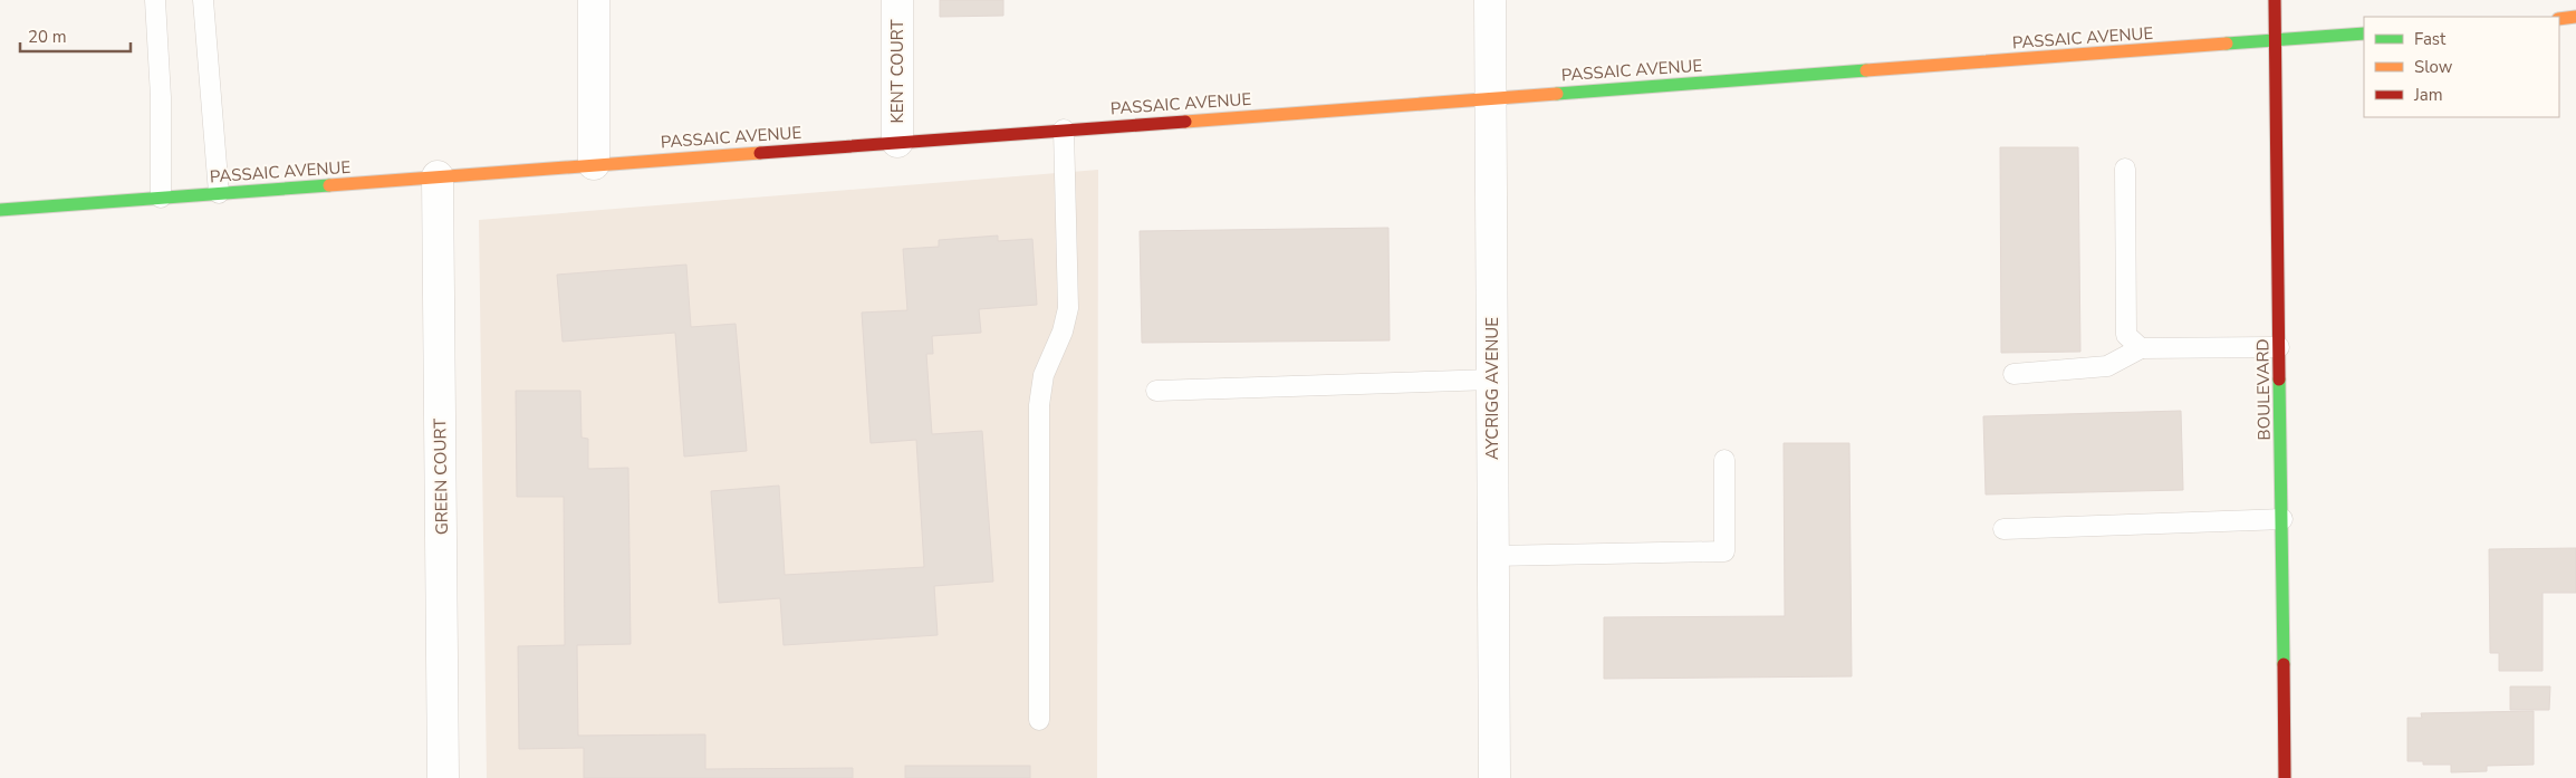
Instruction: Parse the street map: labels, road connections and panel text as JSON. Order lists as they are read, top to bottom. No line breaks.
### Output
{"streets":{"street":["PASSAIC AVENUE","KENT COURT","AYCRIGG AVENUE","BOULEVARD","GREEN COURT"]},"crossings":[["PASSAIC AVENUE","KENT COURT"],["PASSAIC AVENUE","AYCRIGG AVENUE"],["PASSAIC AVENUE","BOULEVARD"],["PASSAIC AVENUE","GREEN COURT"]],"legend":["Fast","Slow","Jam"],"scale_bar":"20 m"}
